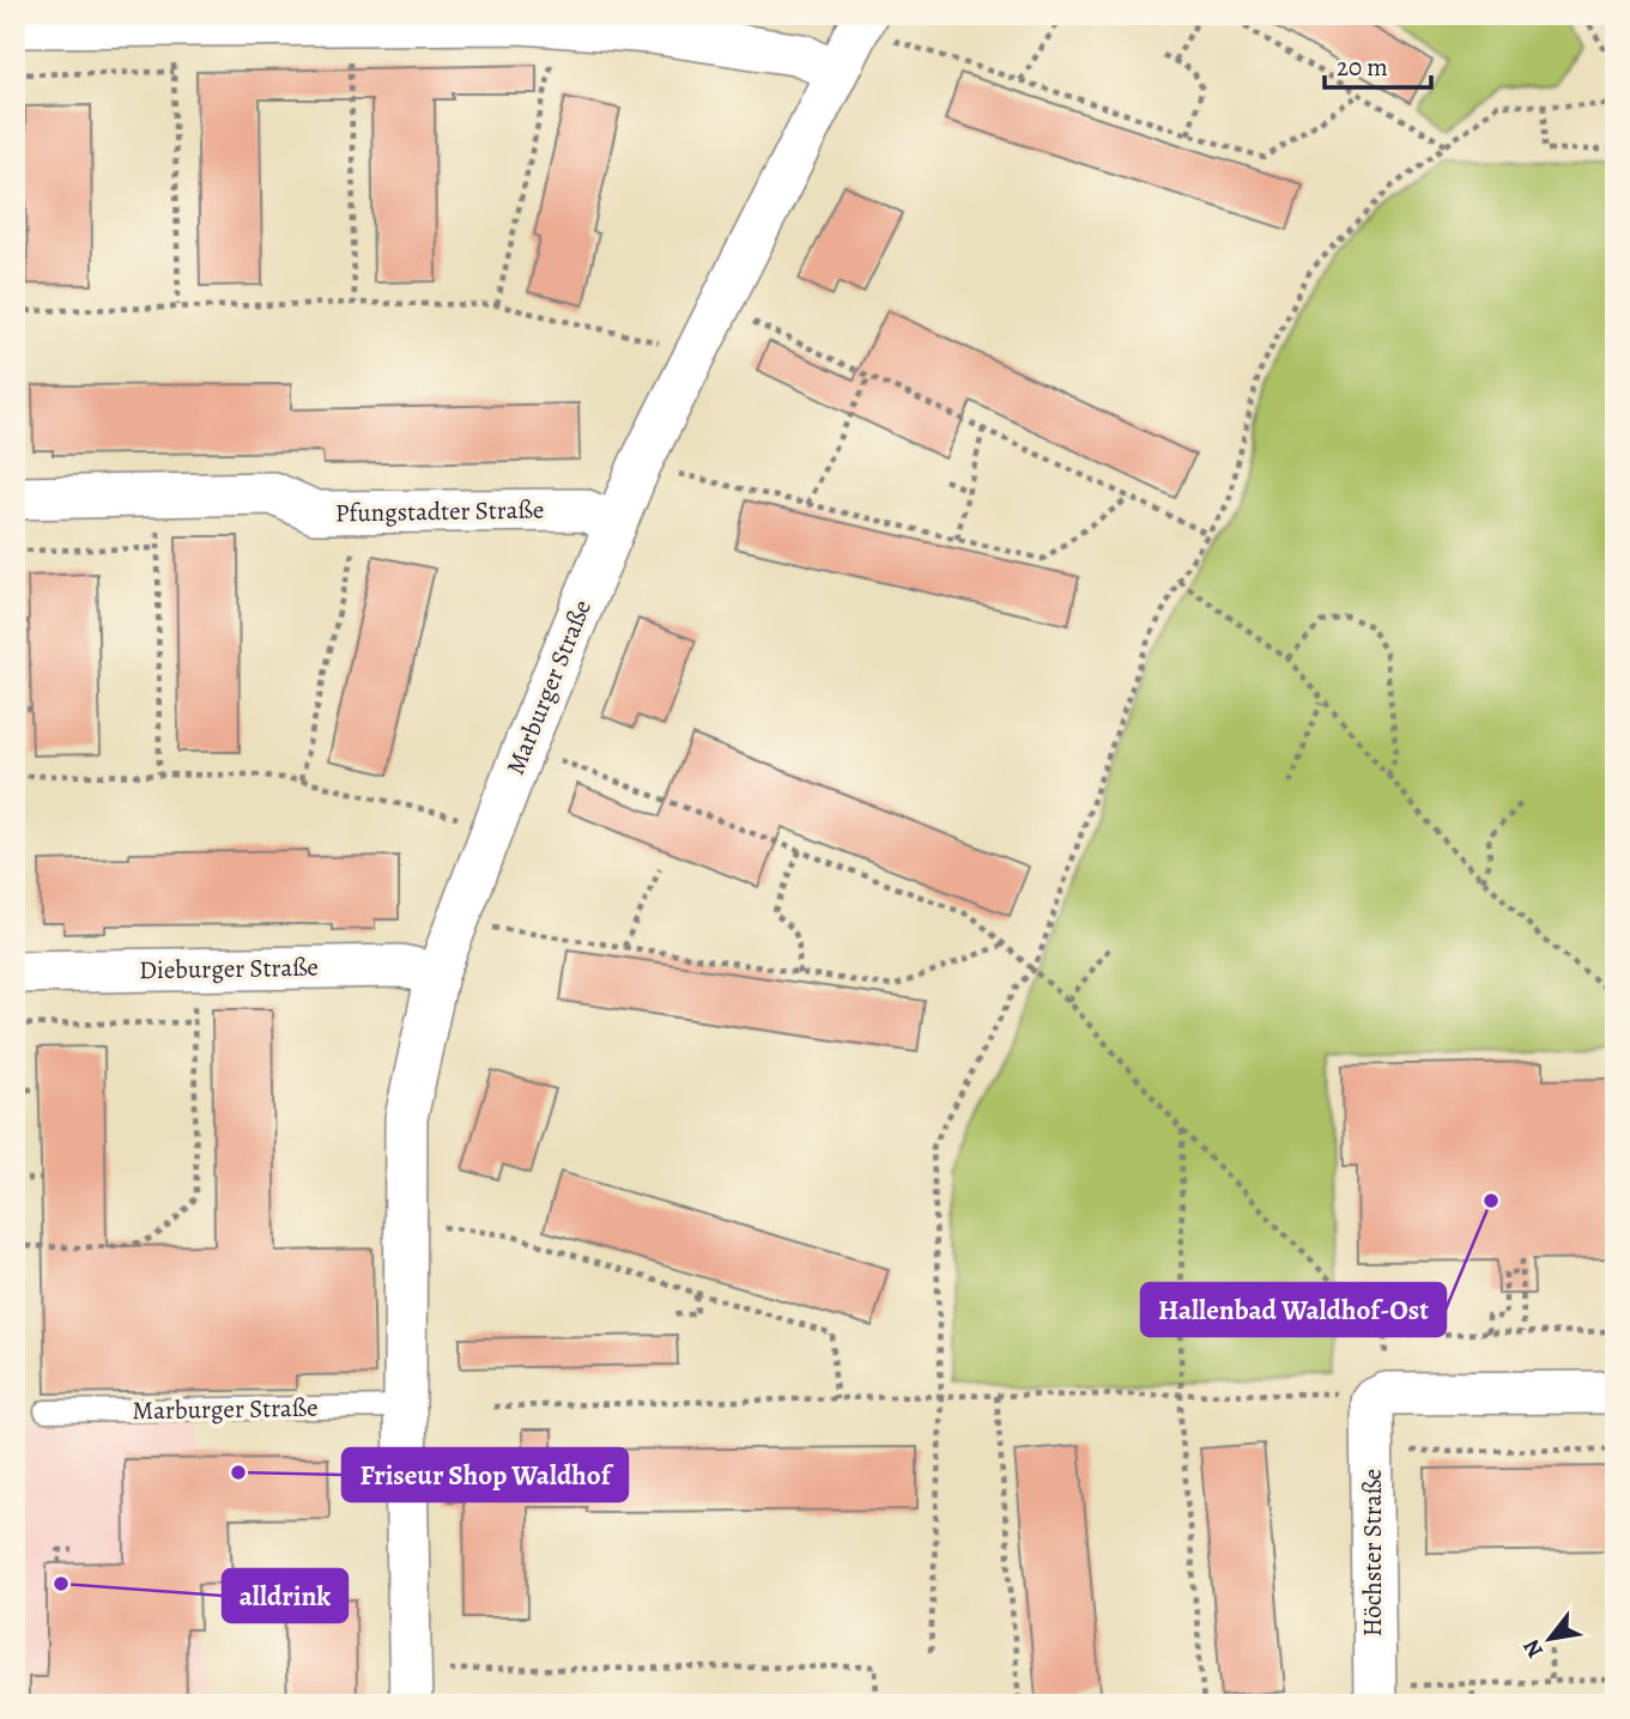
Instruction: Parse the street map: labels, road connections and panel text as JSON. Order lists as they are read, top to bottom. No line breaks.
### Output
{"streets":{"street":["Pfungstadter Straße","Marburger Straße","Dieburger Straße","Höchster Straße"]},"crossings":[["Pfungstadter Straße","Marburger Straße"],["Marburger Straße","Dieburger Straße"]],"places":["Hallenbad Waldhof-Ost","Friseur Shop Waldhof","alldrink"],"scale_bar":"20 m","north":"bottom left"}
